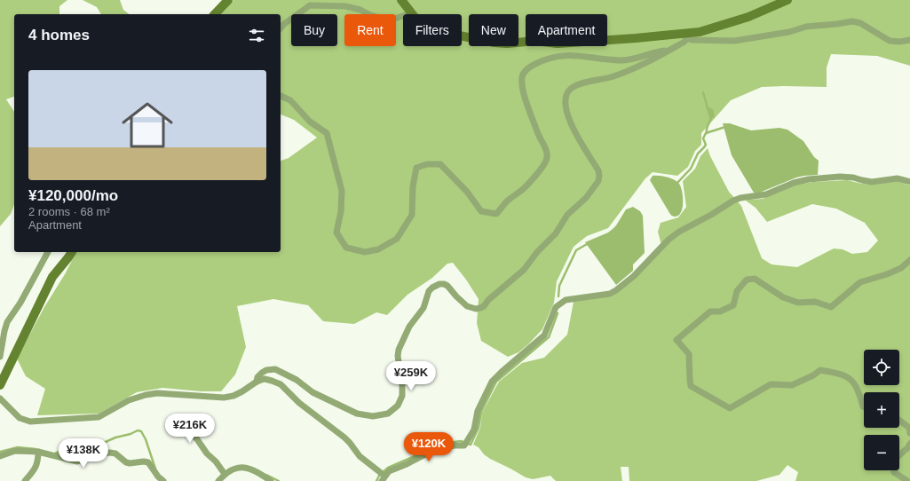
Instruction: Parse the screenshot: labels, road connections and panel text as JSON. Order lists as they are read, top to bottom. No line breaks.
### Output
{"page":{"chip":["Buy","Rent","Filters","New","Apartment"],"heading":"4 homes","list":[{"name":"¥120,000/mo","note":"2 rooms · 68 m² · Apartment"}],"map_buttons":["+","−"],"price":["¥259K","¥216K","¥120K","¥138K"]}}
